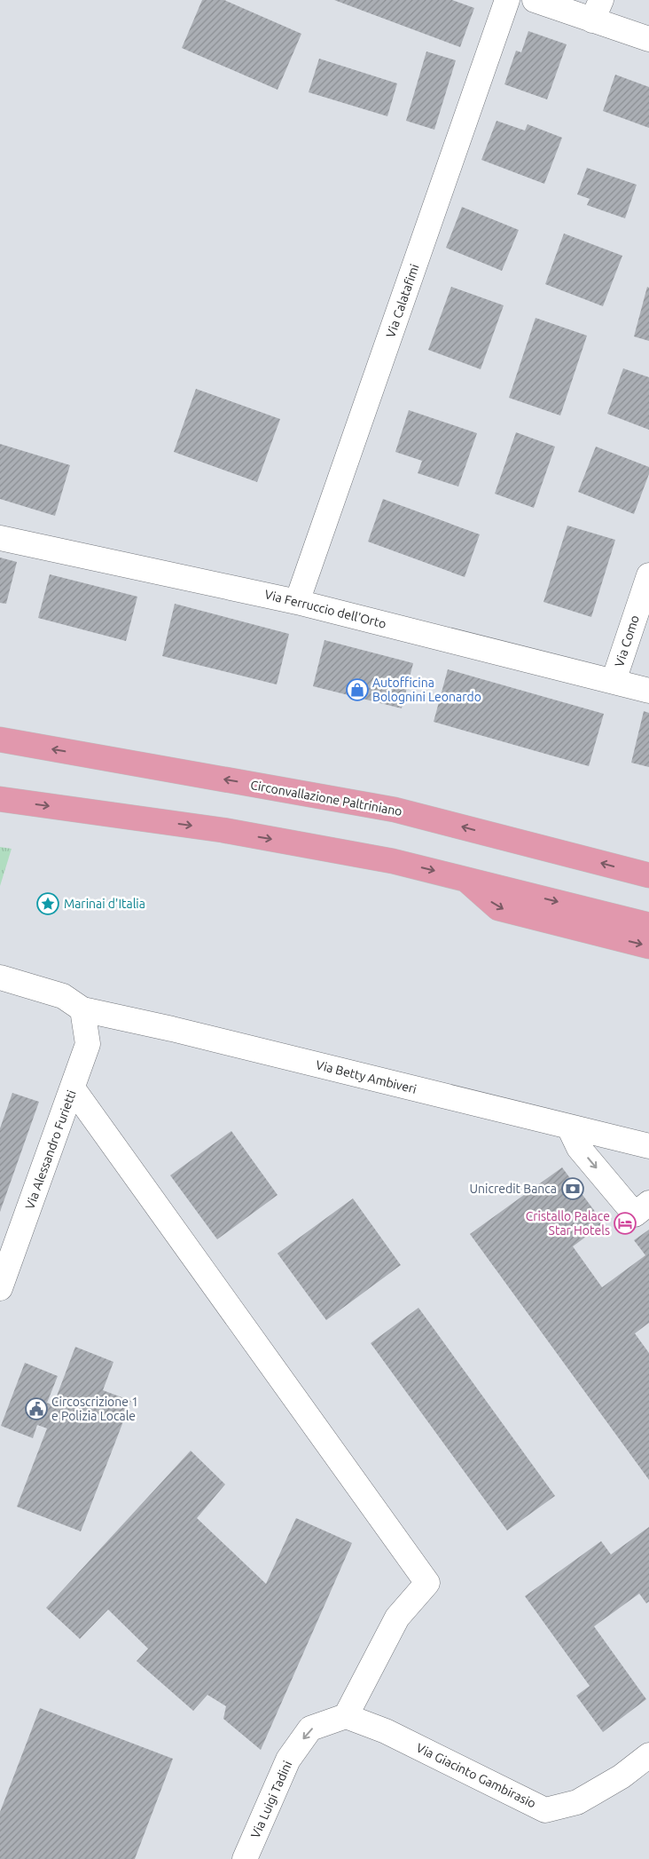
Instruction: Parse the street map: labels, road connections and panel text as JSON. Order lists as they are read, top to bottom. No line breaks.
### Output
{"streets":{"highway":["Circonvallazione Paltriniano"],"street":["Via Calatafimi","Via Ferruccio dell'Orto","Via Como","Via Betty Ambiveri","Via Alessandro Furietti","Via Giacinto Gambirasio","Via Luigi Tadini"]},"crossings":[["Via Calatafimi","Via Ferruccio dell'Orto"],["Via Ferruccio dell'Orto","Via Como"],["Via Betty Ambiveri","Via Alessandro Furietti"],["Via Giacinto Gambirasio","Via Luigi Tadini"]],"one_way":["Via Luigi Tadini"],"places":{"shop":["Autofficina Bolognini Leonardo"],"place":["Marinai d'Italia"],"bank":["Unicredit Banca"],"hotel":["Cristallo Palace Star Hotels"],"public building":["Circoscrizione 1 e Polizia Locale"]}}
